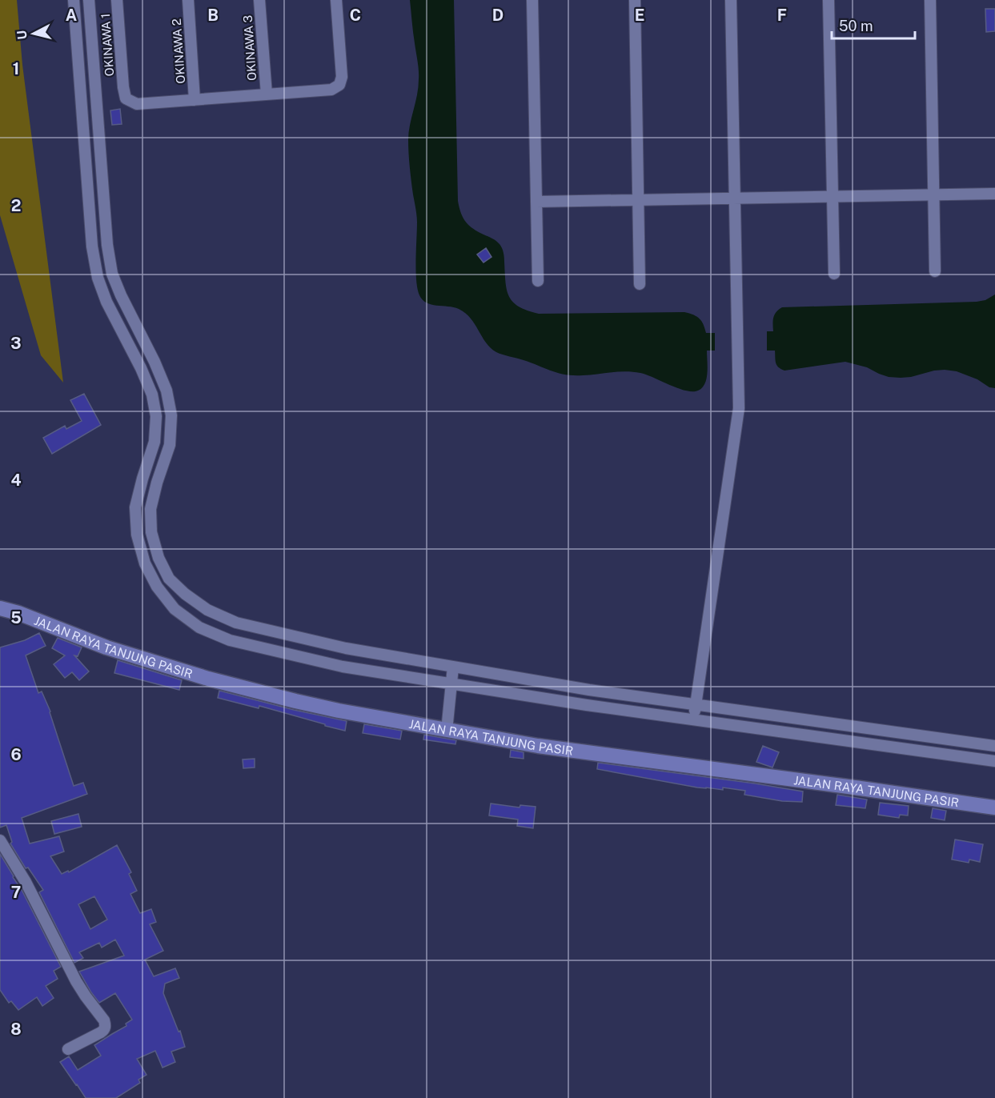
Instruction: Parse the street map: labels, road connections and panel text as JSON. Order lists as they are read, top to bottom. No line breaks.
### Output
{"streets":{"street":["OKINAWA 1","OKINAWA 3","OKINAWA 2","JALAN RAYA TANJUNG PASIR"]},"crossings":[["OKINAWA 1","OKINAWA 2"]],"scale_bar":"50 m","north":"left","grid":{"columns":["A","B","C","D","E","F"],"rows":["1","2","3","4","5","6","7","8"]}}
